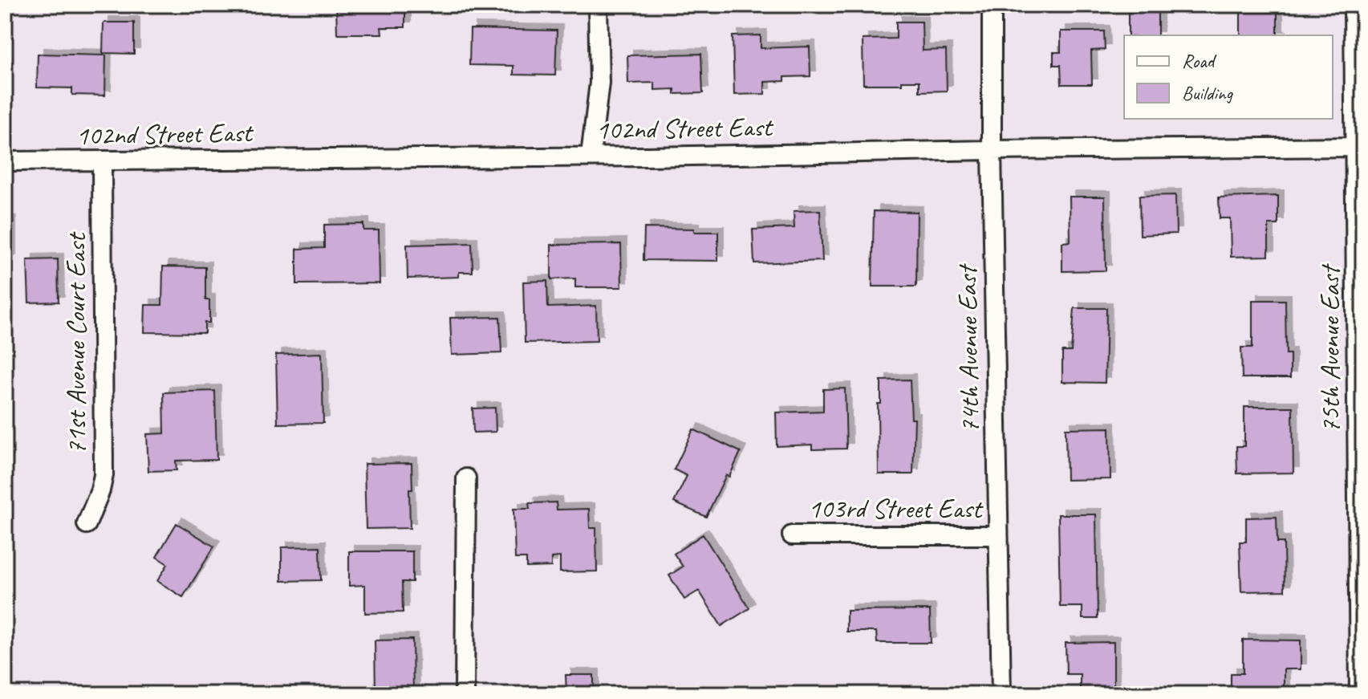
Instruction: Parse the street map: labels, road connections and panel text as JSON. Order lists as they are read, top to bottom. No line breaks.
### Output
{"streets":{"street":["102nd Street East","71st Avenue Court East","74th Avenue East","75th Avenue East","103rd Street East"]},"crossings":[["102nd Street East","71st Avenue Court East"],["102nd Street East","74th Avenue East"],["102nd Street East","75th Avenue East"],["74th Avenue East","103rd Street East"]],"legend":["Road","Building"]}
